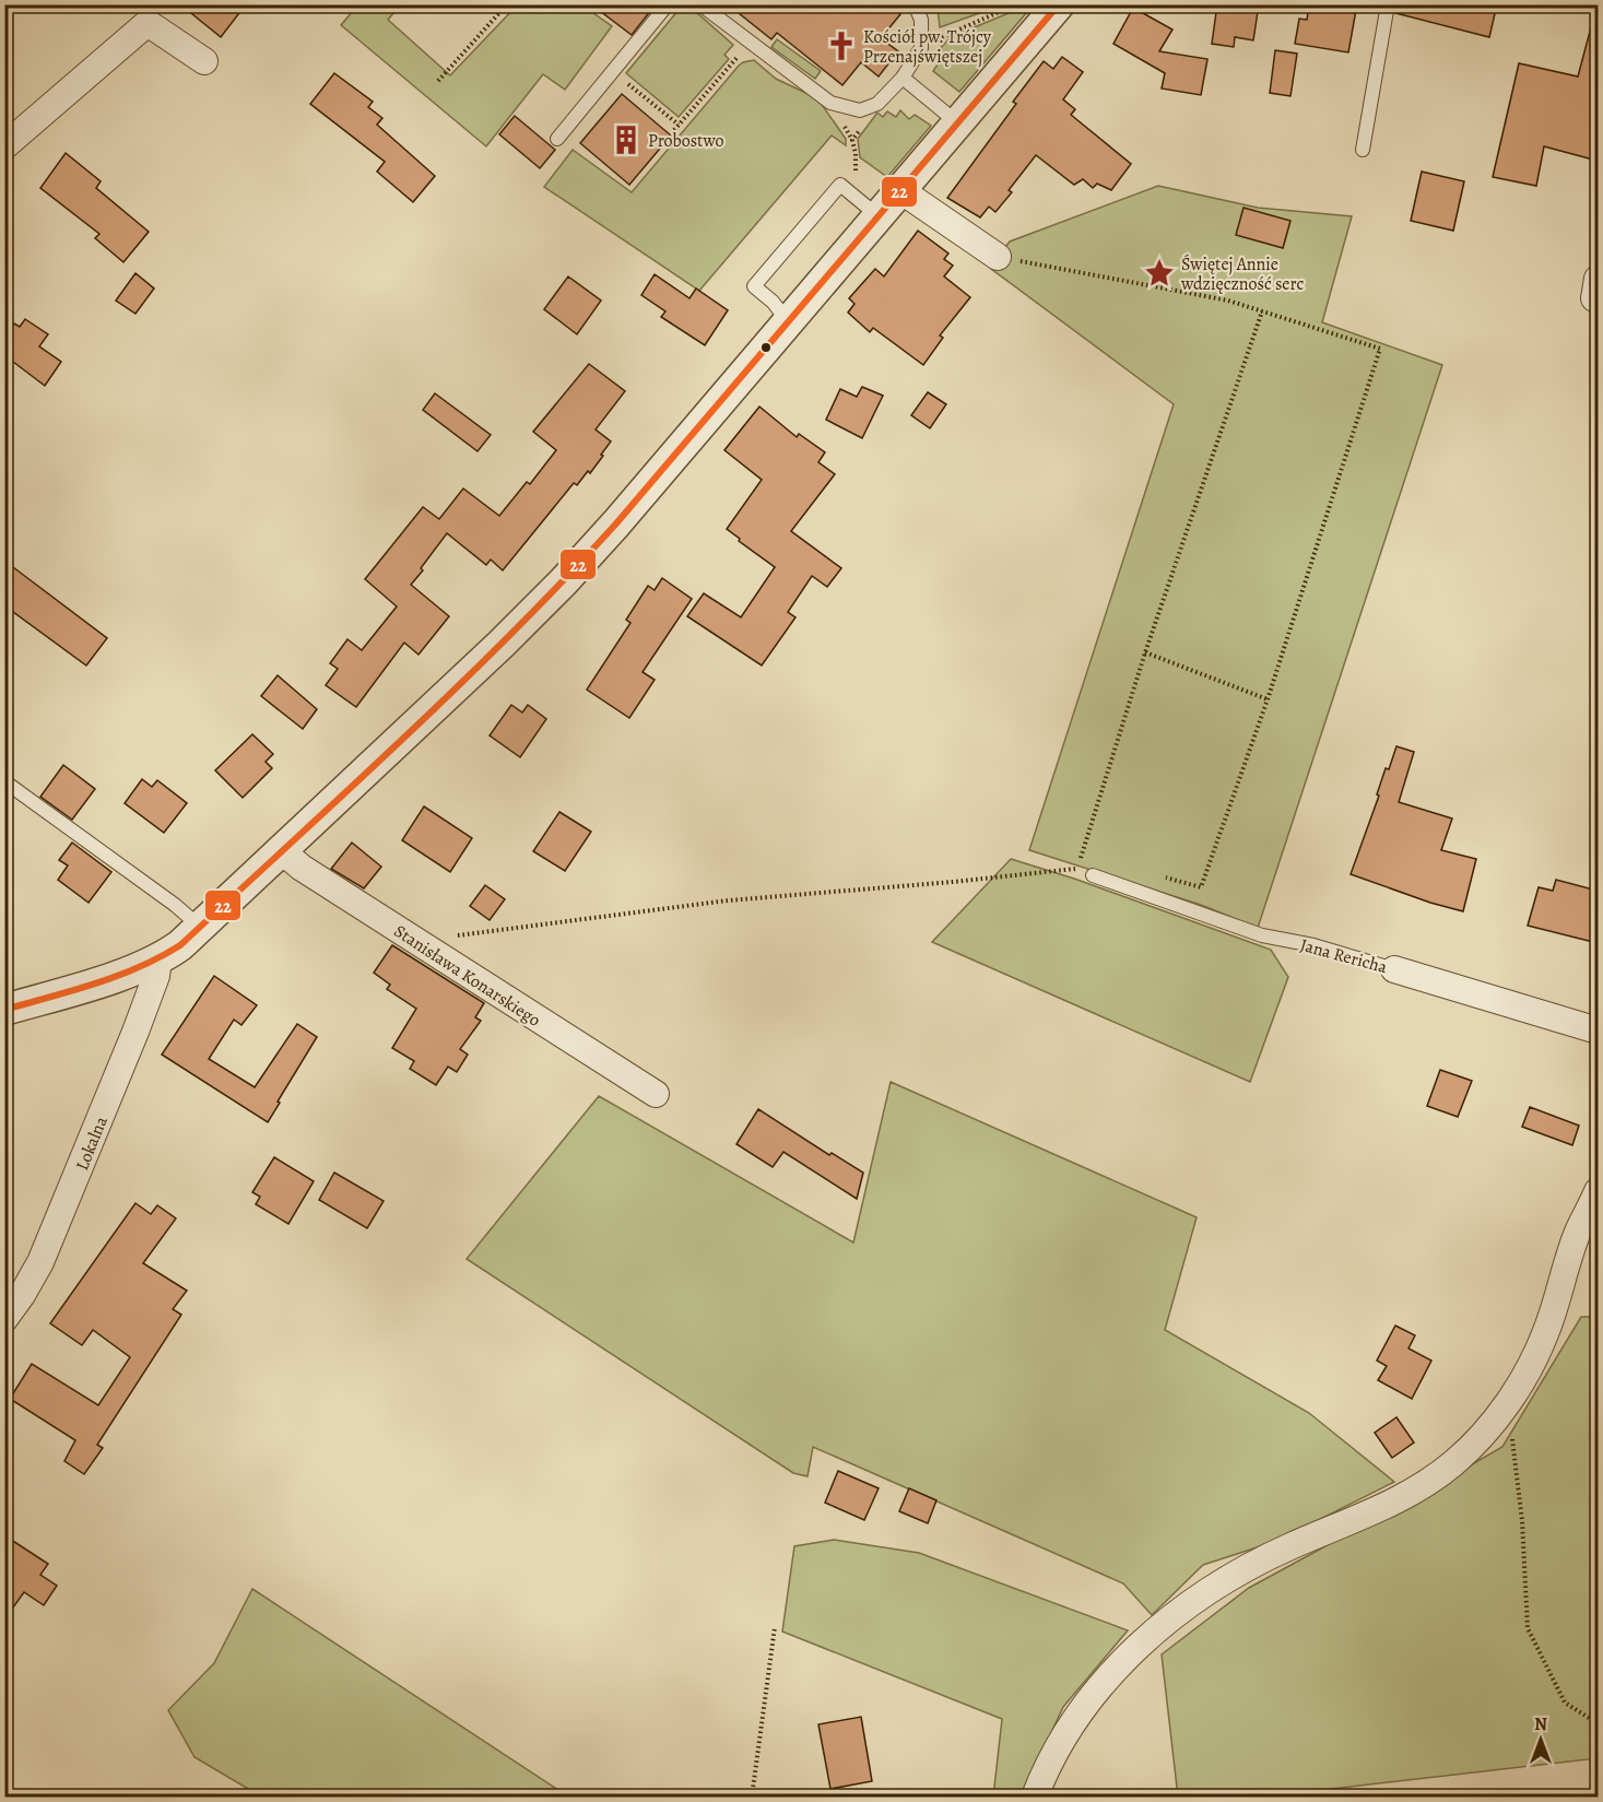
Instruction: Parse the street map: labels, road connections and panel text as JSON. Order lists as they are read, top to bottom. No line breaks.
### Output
{"streets":{"street":["Jana Rericha","Stanisława Konarskiego","Lokalna"]},"places":{"church":["Kościół pw. Trójcy Przenajświętszej"],"building":["Probostwo"],"place":["Świętej Annie wdzięczność serc"]},"lines":["transit line 22"],"north":"top"}
